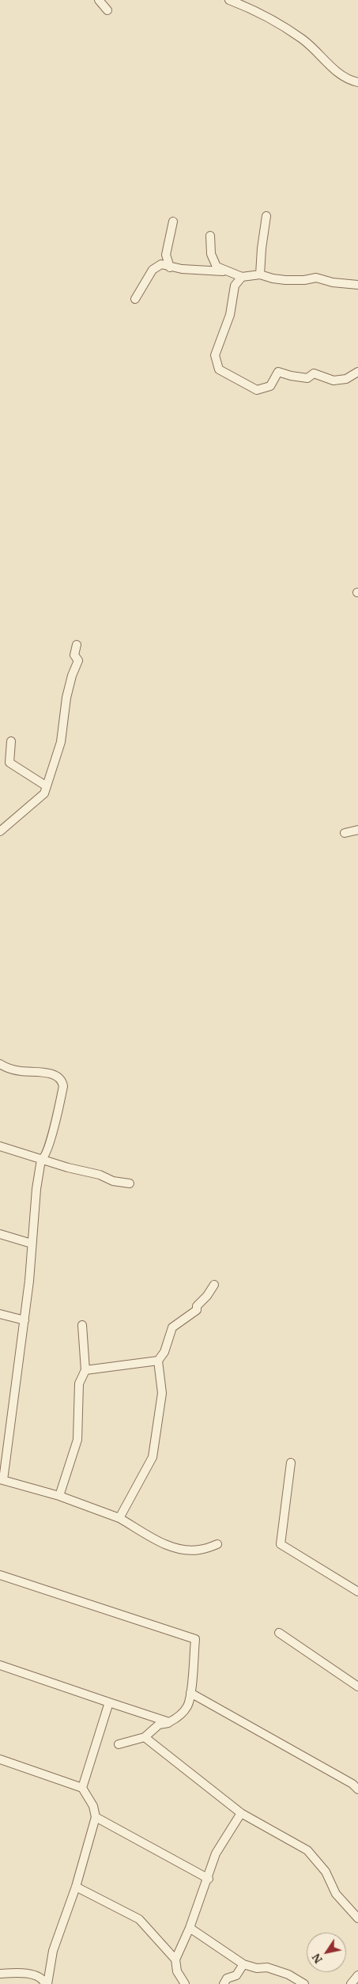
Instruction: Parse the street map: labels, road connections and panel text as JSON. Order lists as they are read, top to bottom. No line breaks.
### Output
{"north":"bottom left"}
